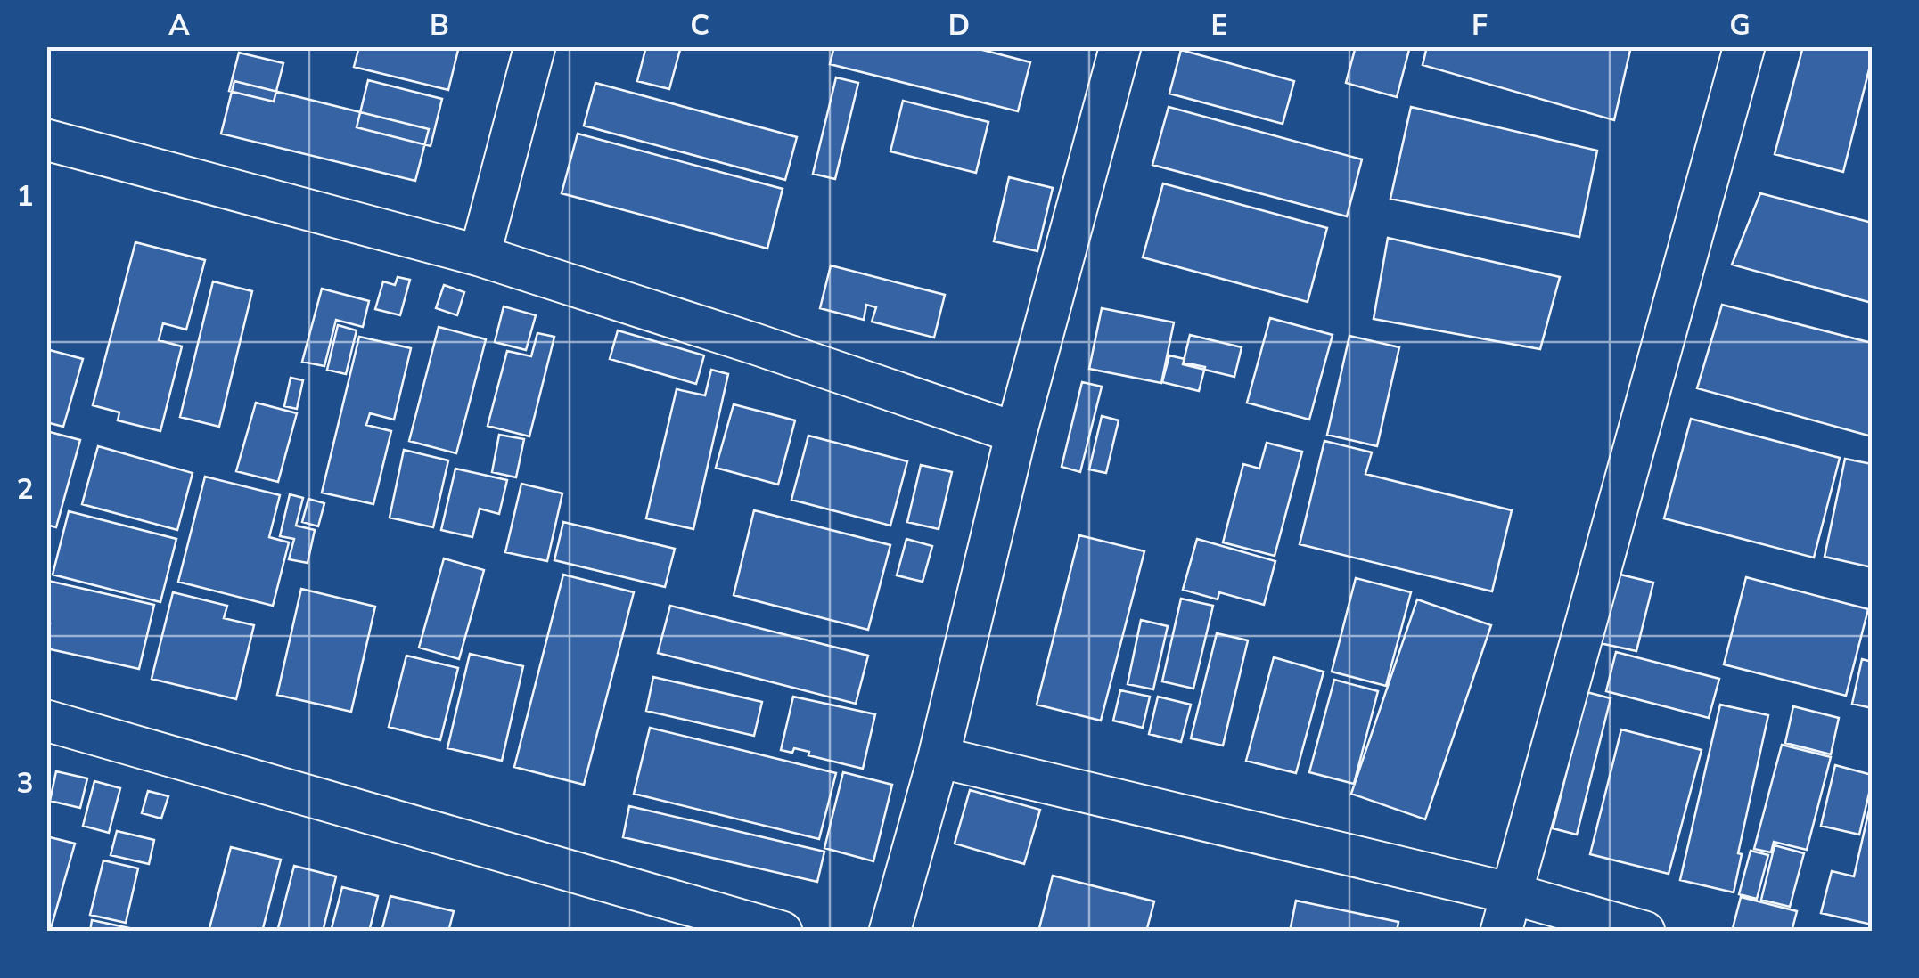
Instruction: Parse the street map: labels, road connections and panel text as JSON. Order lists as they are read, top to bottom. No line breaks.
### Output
{"grid":{"columns":["A","B","C","D","E","F","G"],"rows":["1","2","3"]}}
